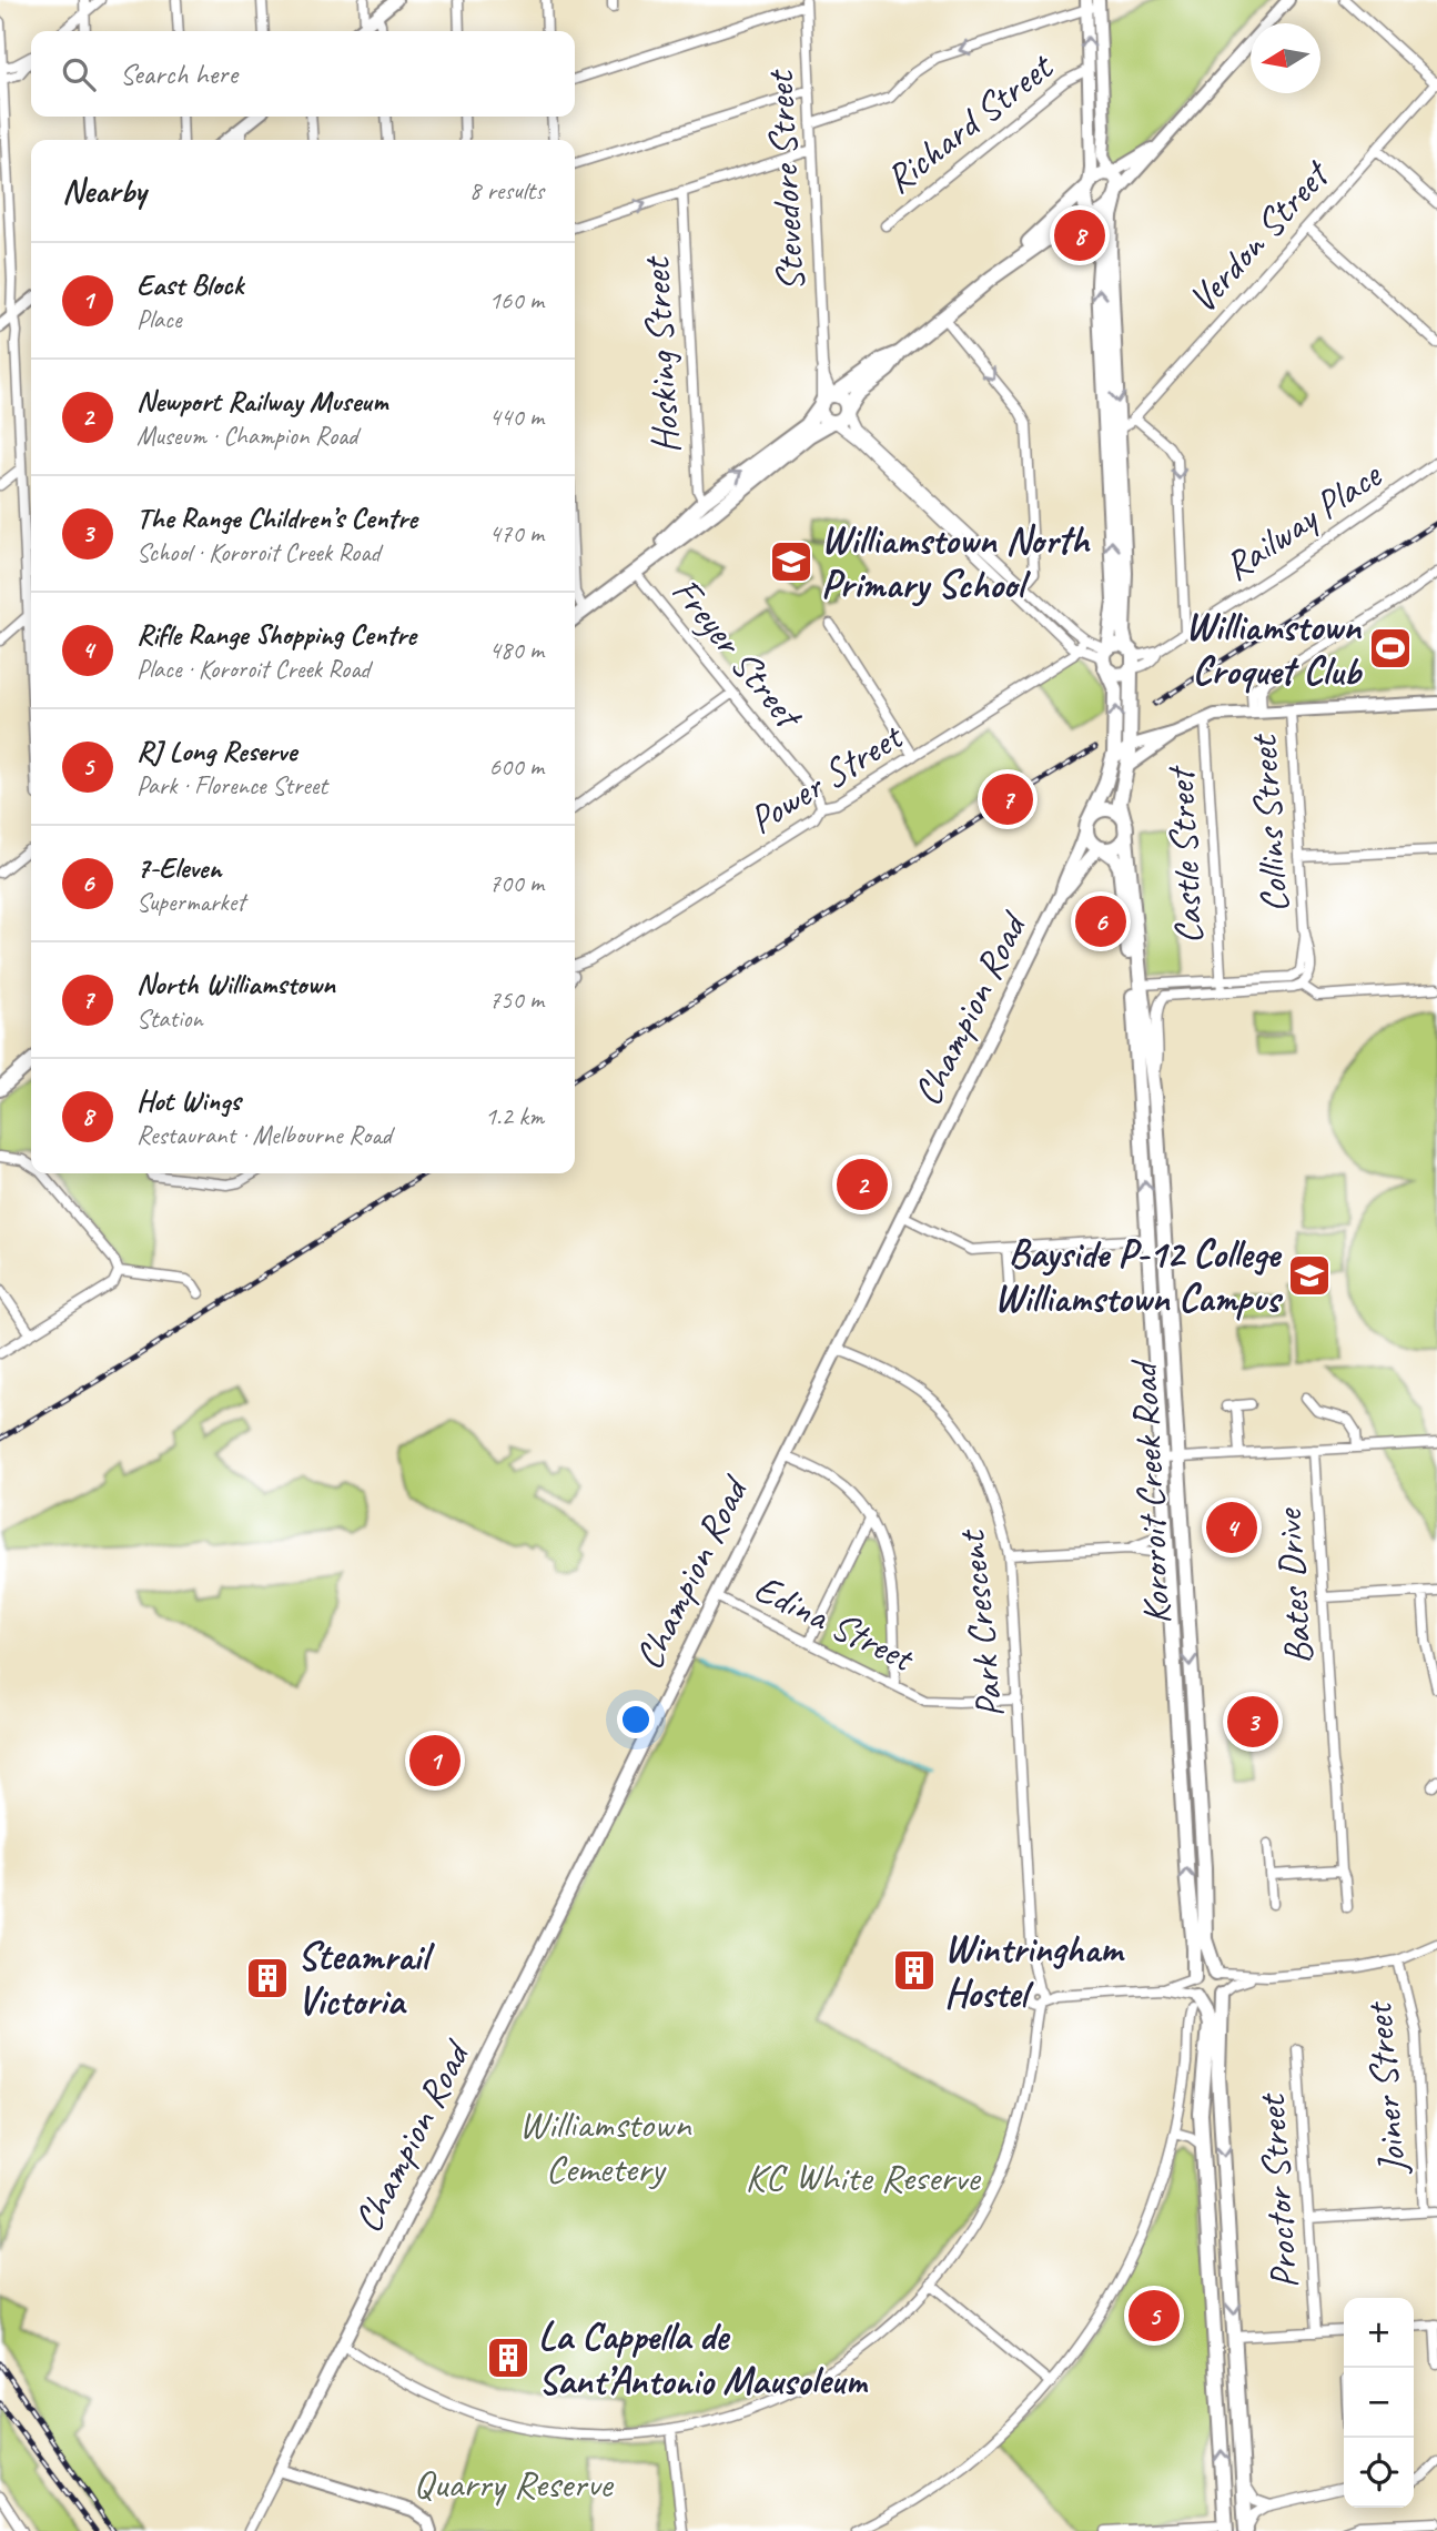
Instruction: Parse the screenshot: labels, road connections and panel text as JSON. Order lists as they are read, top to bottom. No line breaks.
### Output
{"streets":{"main road":["Kororoit Creek Road"],"street":["Richard Street","Stevedore Street","Verdon Street","Hosking Street","Railway Place","Freyer Street","Power Street","Collins Street","Castle Street","Champion Road","Bates Drive","Edina Street","Park Crescent","Joiner Street","Proctor Street"]},"crossings":[["Railway Place","Kororoit Creek Road"],["Freyer Street","Power Street"],["Champion Road","Kororoit Creek Road"],["Champion Road","Edina Street"],["Champion Road","Park Crescent"],["Edina Street","Park Crescent"]],"parks":["Williamstown Cemetery","KC White Reserve","Quarry Reserve"],"places":{"school or university":["Williamstown North Primary School","Bayside P-12 College Williamstown Campus"],"sports":["Williamstown Croquet Club"],"building":["Wintringham Hostel","Steamrail Victoria","La Cappella de Sant’Antonio Mausoleum"]},"north":"left","page":{"search":"Search here","heading":["Nearby","8 results"],"pins":["8","7","6","2","4","3","1","5"],"list":[{"mark":"1","name":"East Block","note":"Place","value":"160 m"},{"mark":"2","name":"Newport Railway Museum","note":"Museum · Champion Road","value":"440 m"},{"mark":"3","name":"The Range Children’s Centre","note":"School · Kororoit Creek Road","value":"470 m"},{"mark":"4","name":"Rifle Range Shopping Centre","note":"Place · Kororoit Creek Road","value":"480 m"},{"mark":"5","name":"RJ Long Reserve","note":"Park · Florence Street","value":"600 m"},{"mark":"6","name":"7-Eleven","note":"Supermarket","value":"700 m"},{"mark":"7","name":"North Williamstown","note":"Station","value":"750 m"},{"mark":"8","name":"Hot Wings","note":"Restaurant · Melbourne Road","value":"1.2 km"}],"map_buttons":["+","−"]}}
